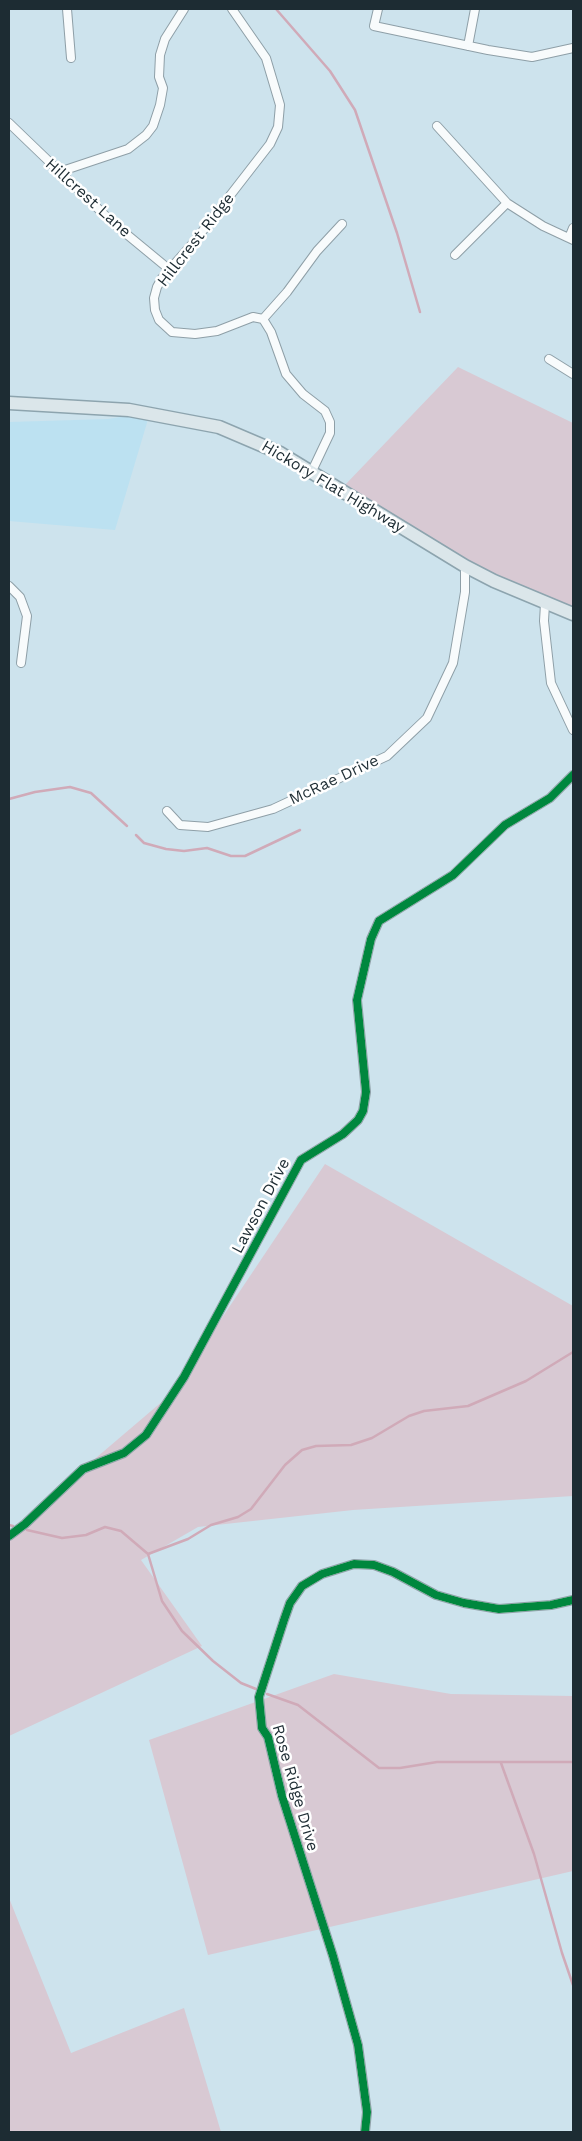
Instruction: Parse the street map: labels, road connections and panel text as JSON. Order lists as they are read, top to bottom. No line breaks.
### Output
{"streets":{"main road":["Hickory Flat Highway"],"street":["Hillcrest Lane","Hillcrest Ridge","McRae Drive","Lawson Drive","Rose Ridge Drive"]},"crossings":[["Hillcrest Lane","Hillcrest Ridge"],["Hickory Flat Highway","McRae Drive"]]}
